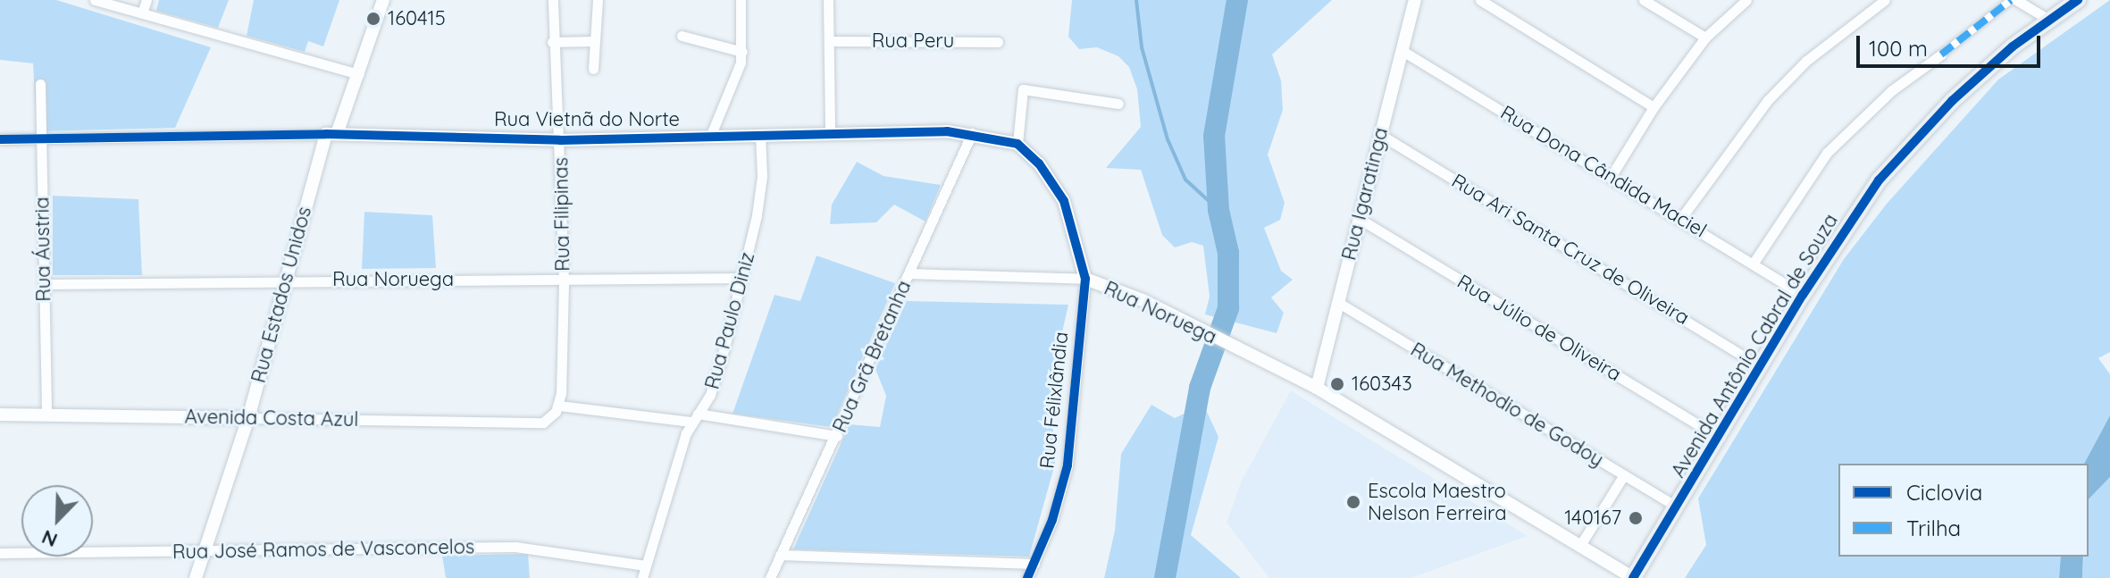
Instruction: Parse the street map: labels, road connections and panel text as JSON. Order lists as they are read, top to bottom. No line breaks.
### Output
{"streets":{"main road":["Avenida Antônio Cabral de Souza"],"street":["Rua Peru","Rua Vietnã do Norte","Rua Dona Cândida Maciel","Rua Igaratinga","Rua Filipinas","Rua Áustria","Rua Ari Santa Cruz de Oliveira","Rua Noruega","Rua Estados Unidos","Rua Paulo Diniz","Rua Júlio de Oliveira","Rua Grã Bretanha","Rua Félixlândia","Rua Methodio de Godoy","Avenida Costa Azul","Rua José Ramos de Vasconcelos"]},"crossings":[["Rua Vietnã do Norte","Rua Filipinas"],["Rua Vietnã do Norte","Rua Áustria"],["Rua Vietnã do Norte","Rua Estados Unidos"],["Rua Vietnã do Norte","Rua Paulo Diniz"],["Rua Vietnã do Norte","Rua Grã Bretanha"],["Rua Dona Cândida Maciel","Rua Igaratinga"],["Rua Dona Cândida Maciel","Avenida Antônio Cabral de Souza"],["Rua Igaratinga","Rua Ari Santa Cruz de Oliveira"],["Rua Igaratinga","Rua Noruega"],["Rua Igaratinga","Rua Júlio de Oliveira"],["Rua Igaratinga","Rua Methodio de Godoy"],["Rua Filipinas","Rua Noruega"],["Rua Filipinas","Avenida Costa Azul"],["Rua Áustria","Rua Noruega"],["Rua Áustria","Avenida Costa Azul"],["Rua Ari Santa Cruz de Oliveira","Avenida Antônio Cabral de Souza"],["Rua Noruega","Rua Estados Unidos"],["Rua Noruega","Rua Paulo Diniz"],["Rua Noruega","Avenida Antônio Cabral de Souza"],["Rua Noruega","Rua Grã Bretanha"],["Rua Noruega","Rua Félixlândia"],["Rua Estados Unidos","Avenida Costa Azul"],["Rua Estados Unidos","Rua José Ramos de Vasconcelos"],["Rua Paulo Diniz","Rua José Ramos de Vasconcelos"],["Rua Júlio de Oliveira","Avenida Antônio Cabral de Souza"],["Avenida Antônio Cabral de Souza","Rua Methodio de Godoy"]],"places":["160415","160343","Escola Maestro Nelson Ferreira","140167"],"legend":["Ciclovia","Trilha"],"scale_bar":"100 m","north":"bottom left"}
